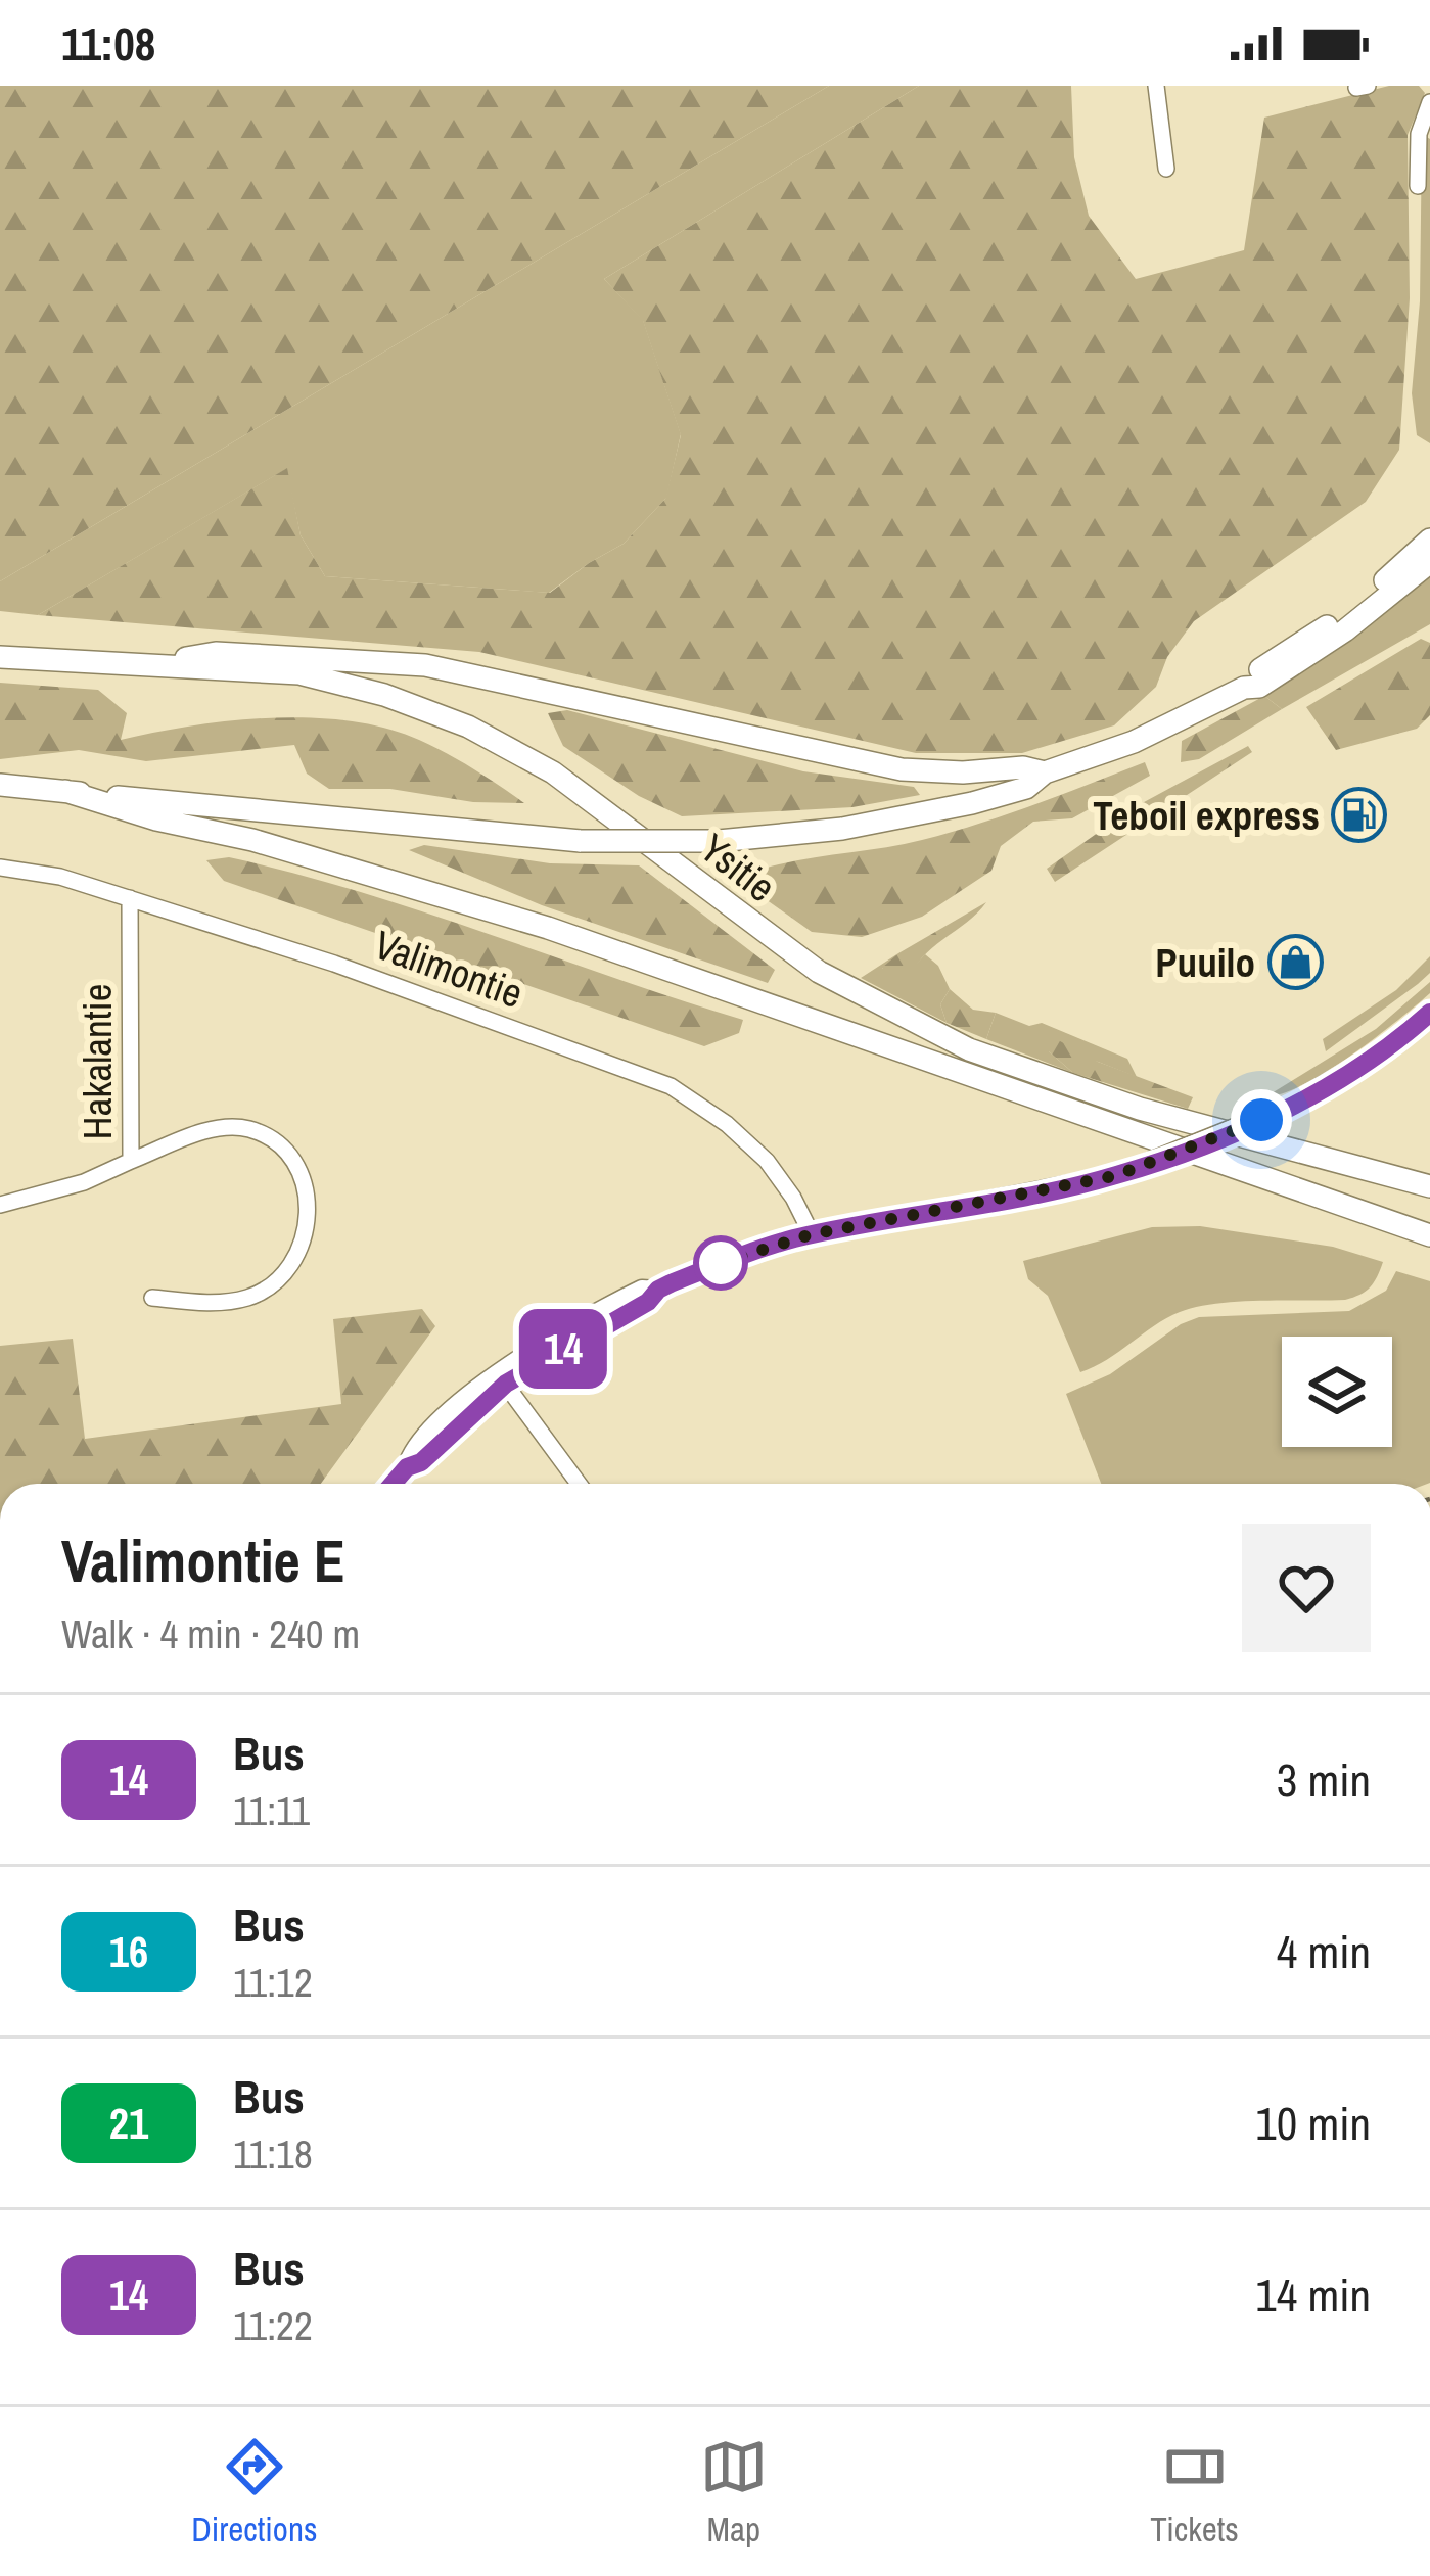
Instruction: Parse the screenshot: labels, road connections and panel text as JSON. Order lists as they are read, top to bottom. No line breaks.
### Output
{"streets":{"highway":["Ysitie"],"street":["Valimontie","Hakalantie"]},"crossings":[["Valimontie","Hakalantie"]],"places":{"fuel station":["Teboil express"],"shop":["Puuilo"]},"lines":["bus line 14"],"page":{"status":"11:08","on_map":"14","heading":["Valimontie E","Walk · 4 min · 240 m"],"list":[{"mark":"14","name":"Bus","note":"11:11","value":"3 min"},{"mark":"16","name":"Bus","note":"11:12","value":"4 min"},{"mark":"21","name":"Bus","note":"11:18","value":"10 min"},{"mark":"14","name":"Bus","note":"11:22","value":"14 min"}],"tabs":["Directions","Map","Tickets"]}}
